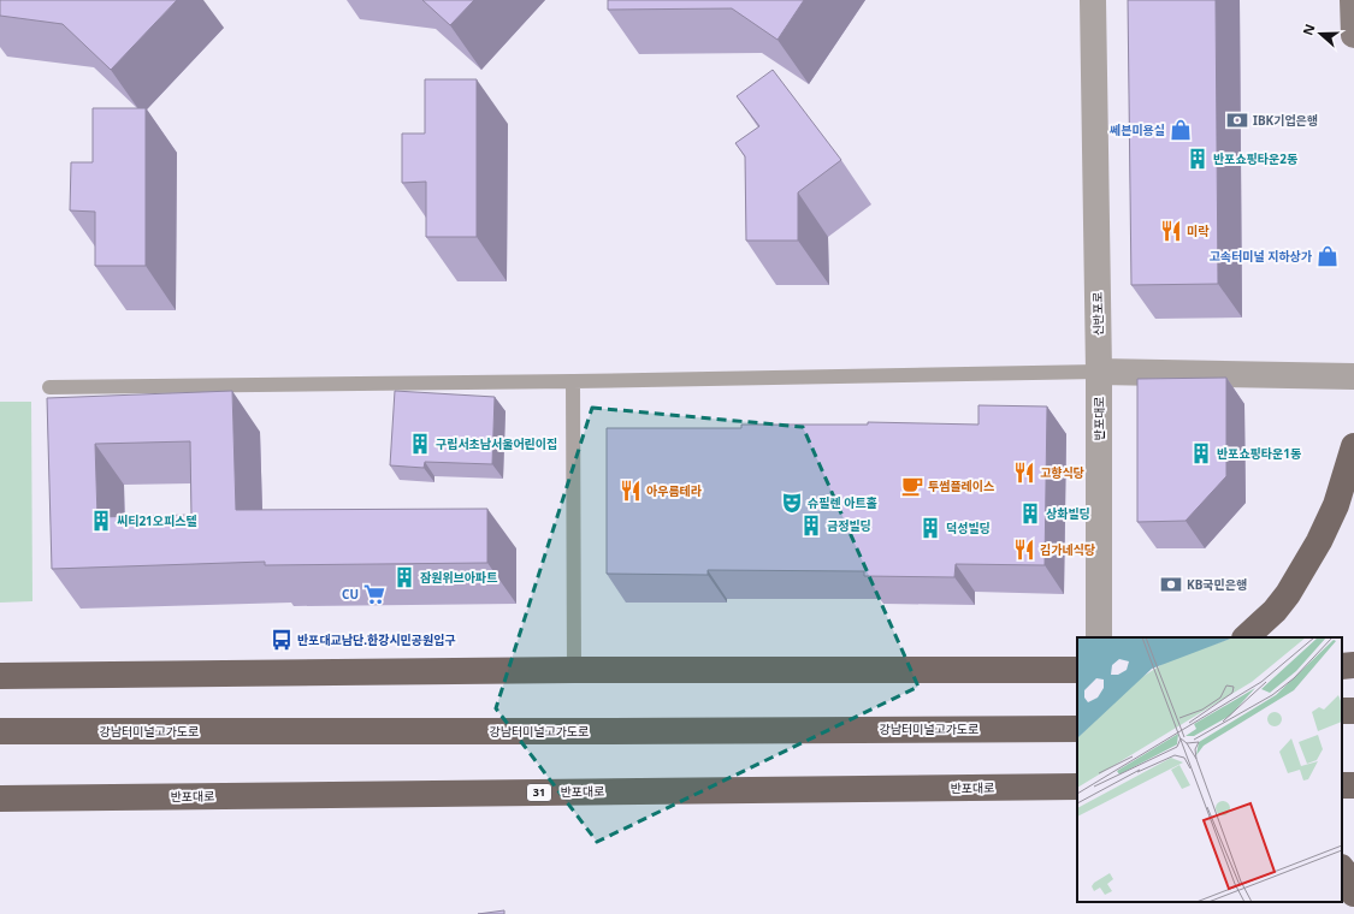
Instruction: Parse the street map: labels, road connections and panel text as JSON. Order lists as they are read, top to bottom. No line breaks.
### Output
{"streets":{"main road":["반포대로","강남터미널고가도로","31"],"street":["신반포로"]},"crossings":[["신반포로","반포대로"]],"places":{"bank":["IBK기업은행","KB국민은행"],"shop":["쎄븐미용실","고속터미널 지하상가"],"building":["반포쇼핑타운2동","구립서초남서울어린이집","반포쇼핑타운1동","상화빌딩","씨티21오피스텔","금정빌딩","덕성빌딩","잠원위브아파트"],"restaurant":["미락","고향식당","아우름테라","김가네식당"],"cafe":["투썸플레이스"],"theatre":["슈필렌 아트홀"],"supermarket":["CU"],"bus stop":["반포대교남단.한강시민공원입구"]},"north":"left"}
